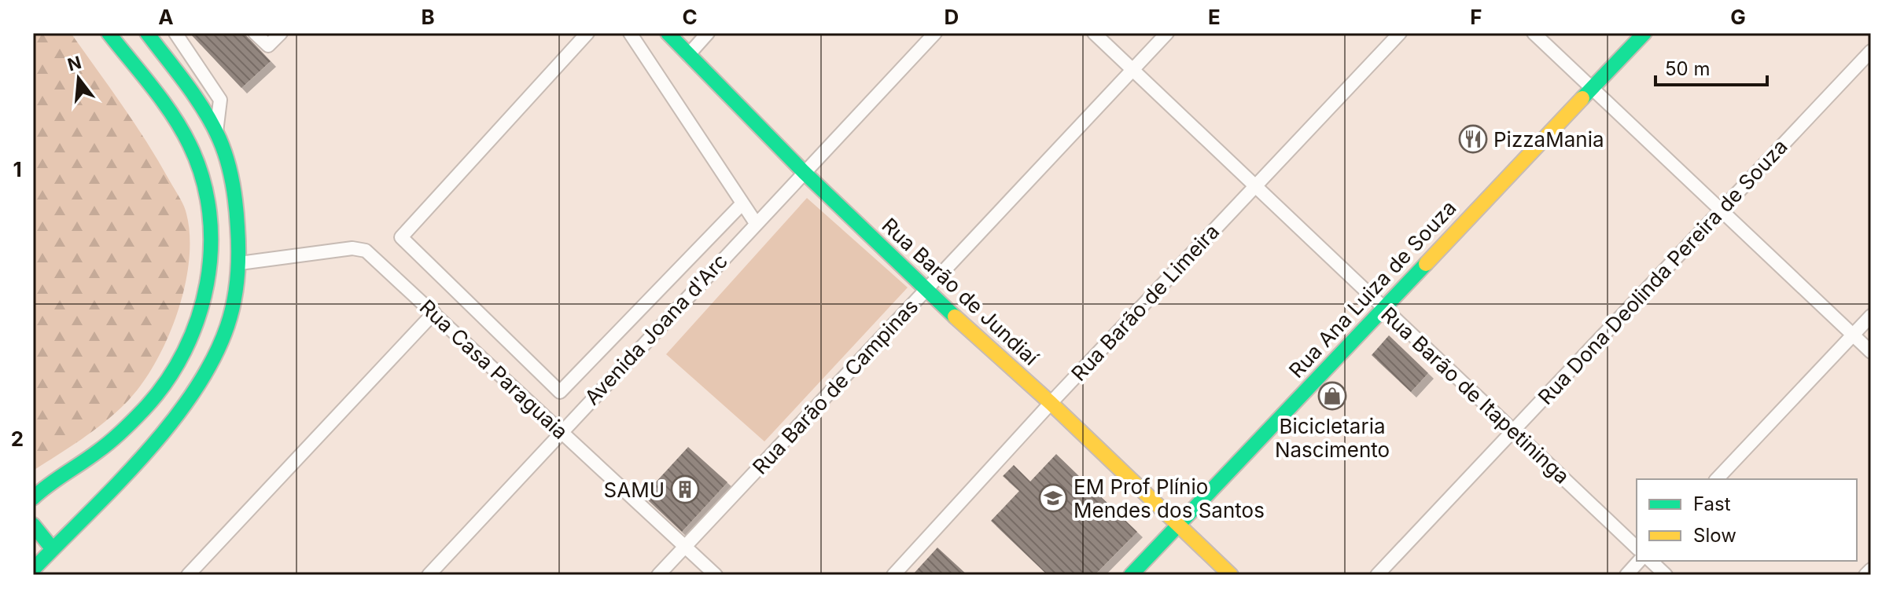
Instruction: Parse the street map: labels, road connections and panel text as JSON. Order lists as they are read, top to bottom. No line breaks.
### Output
{"streets":{"street":["Rua Dona Deolinda Pereira de Souza","Rua Ana Luiza de Souza","Rua Barão de Jundiaí","Rua Barão de Limeira","Avenida Joana d'Arc","Rua Casa Paraguaia","Rua Barão de Campinas","Rua Barão de Itapetininga"]},"crossings":[["Rua Dona Deolinda Pereira de Souza","Rua Barão de Itapetininga"],["Rua Ana Luiza de Souza","Rua Barão de Jundiaí"],["Rua Ana Luiza de Souza","Rua Barão de Itapetininga"],["Rua Barão de Jundiaí","Rua Barão de Limeira"],["Rua Barão de Jundiaí","Avenida Joana d'Arc"],["Rua Barão de Jundiaí","Rua Barão de Campinas"],["Rua Barão de Limeira","Rua Barão de Itapetininga"],["Avenida Joana d'Arc","Rua Casa Paraguaia"],["Rua Casa Paraguaia","Rua Barão de Campinas"],["Rua Barão de Campinas","Rua Barão de Itapetininga"]],"places":{"restaurant":["PizzaMania"],"shop":["Bicicletaria Nascimento"],"building":["SAMU"],"school or university":["EM Prof Plínio Mendes dos Santos"]},"legend":["Fast","Slow"],"scale_bar":"50 m","north":"top","grid":{"columns":["A","B","C","D","E","F","G"],"rows":["1","2"]}}
